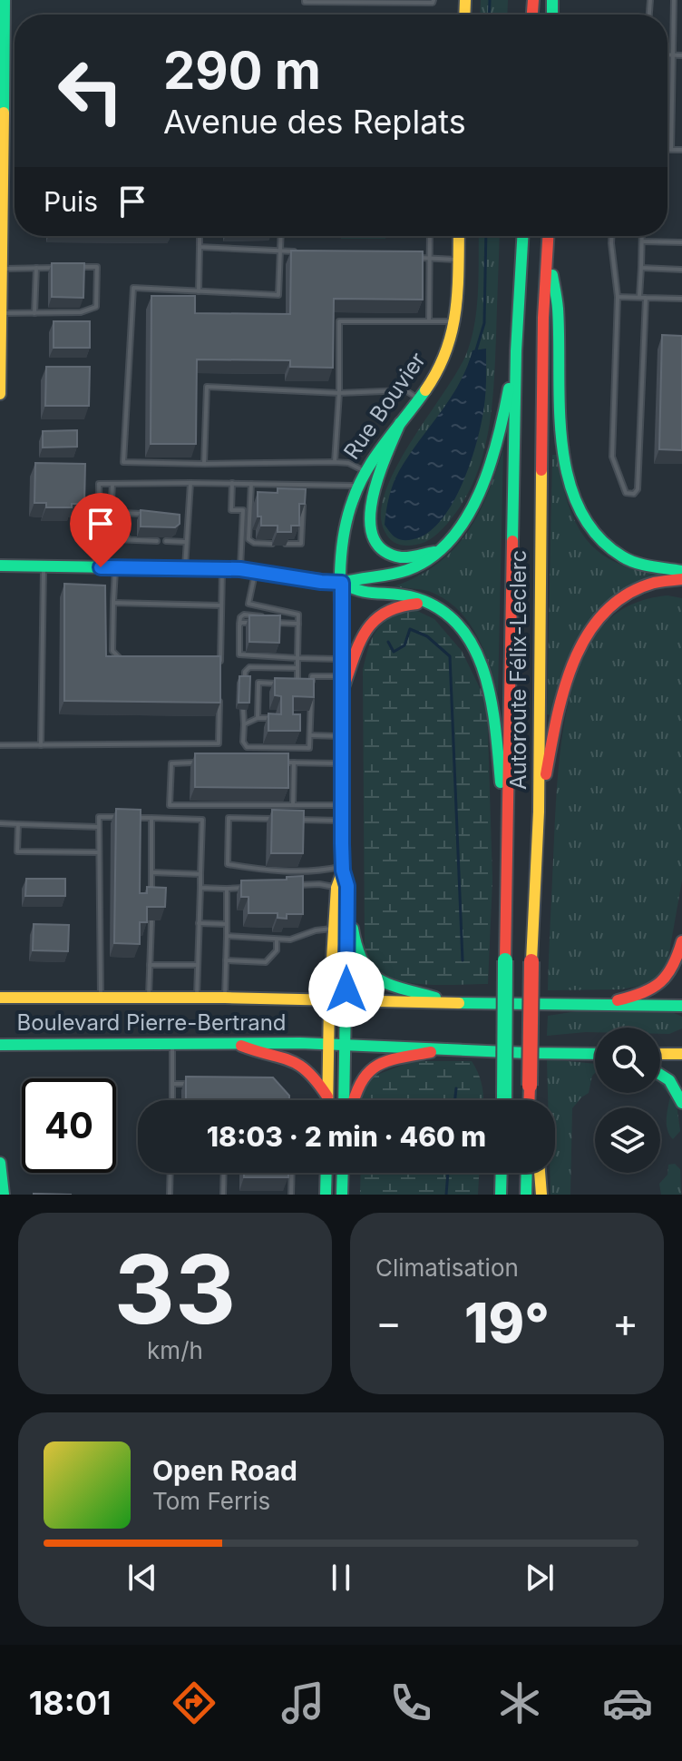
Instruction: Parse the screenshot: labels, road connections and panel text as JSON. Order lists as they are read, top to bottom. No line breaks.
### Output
{"streets":{"main road":["Rue Bouvier","Autoroute Félix-Leclerc","Boulevard Pierre-Bertrand"]},"crossings":[["Rue Bouvier","Boulevard Pierre-Bertrand"]],"page":{"turn":["290 m","Avenue des Replats"],"then":"Puis","limit":"40","trip":"18:03 · 2 min · 460 m","tile":[["33","km/h"],"Climatisation"],"heat":["−","19°","+"],"song":["Open Road","Tom Ferris"],"tabs":"18:01"}}
